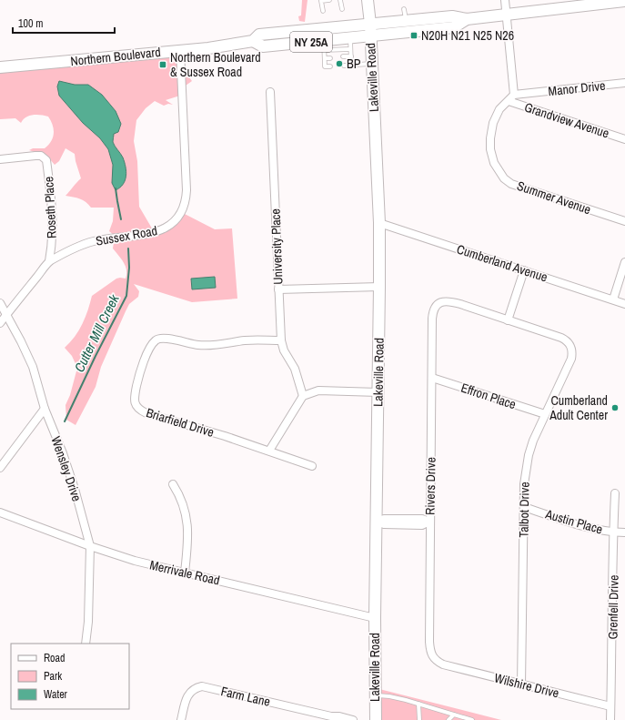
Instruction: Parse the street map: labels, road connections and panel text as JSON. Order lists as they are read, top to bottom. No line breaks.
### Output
{"streets":{"main road":["NY 25A","Northern Boulevard","Lakeville Road"],"street":["Manor Drive","Grandview Avenue","Summer Avenue","Roseth Place","Sussex Road","University Place","Cumberland Avenue","Effron Place","Briarfield Drive","Wensley Drive","Rivers Drive","Talbot Drive","Austin Place","Merrivale Road","Grenfell Drive","Wilshire Drive","Farm Lane"]},"crossings":[["Northern Boulevard","Lakeville Road"],["Northern Boulevard","Sussex Road"],["Lakeville Road","Cumberland Avenue"],["Lakeville Road","Merrivale Road"],["Grandview Avenue","Summer Avenue"],["Roseth Place","Sussex Road"],["Sussex Road","Wensley Drive"],["University Place","Briarfield Drive"],["Effron Place","Rivers Drive"],["Effron Place","Talbot Drive"],["Wensley Drive","Merrivale Road"],["Rivers Drive","Talbot Drive"],["Rivers Drive","Wilshire Drive"],["Talbot Drive","Austin Place"],["Talbot Drive","Wilshire Drive"],["Austin Place","Grenfell Drive"],["Grenfell Drive","Wilshire Drive"]],"water":["Cutter Mill Creek"],"places":{"transit":["N20H N21 N25 N26","Northern Boulevard & Sussex Road"],"other":["BP","Cumberland Adult Center"]},"legend":["Road","Park","Water"],"scale_bar":"100 m"}
